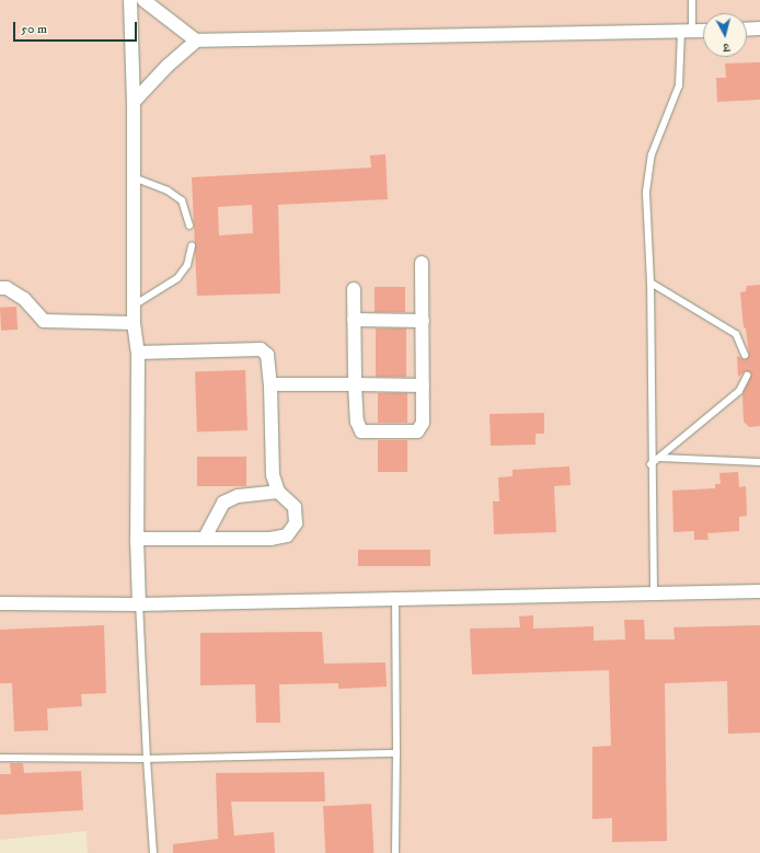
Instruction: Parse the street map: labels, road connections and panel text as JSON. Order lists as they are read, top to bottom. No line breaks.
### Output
{"scale_bar":"50 m","north":"bottom"}
